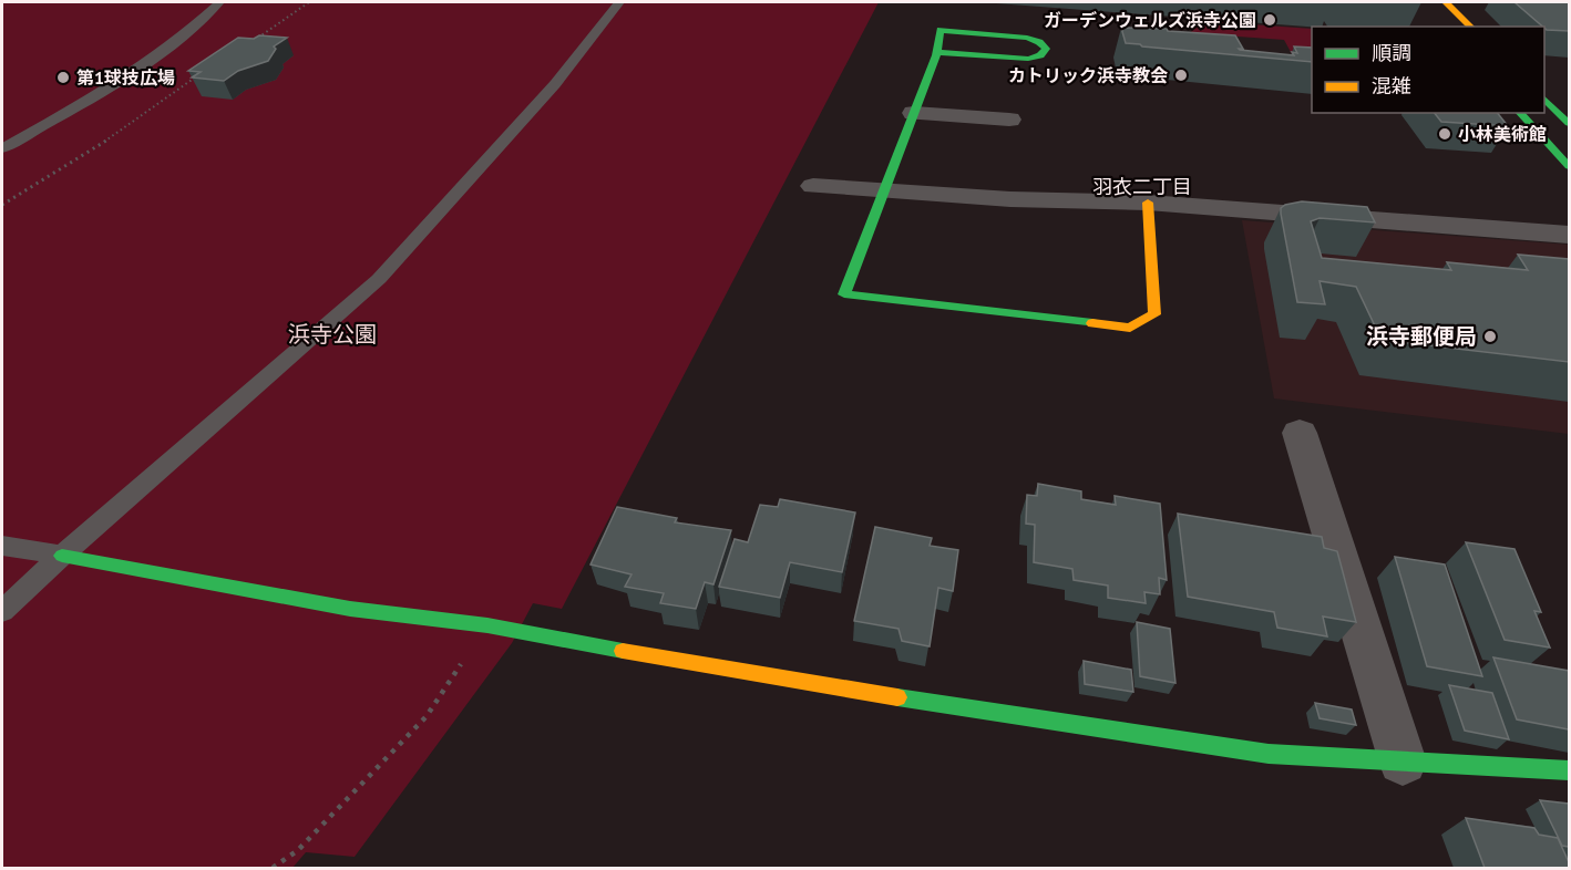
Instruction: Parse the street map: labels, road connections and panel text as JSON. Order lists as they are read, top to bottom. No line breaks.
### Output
{"districts":["羽衣二丁目"],"parks":["浜寺公園"],"places":["ガーデンウェルズ浜寺公園","カトリック浜寺教会","第1球技広場","小林美術館","浜寺郵便局"],"legend":["順調","混雑"]}
